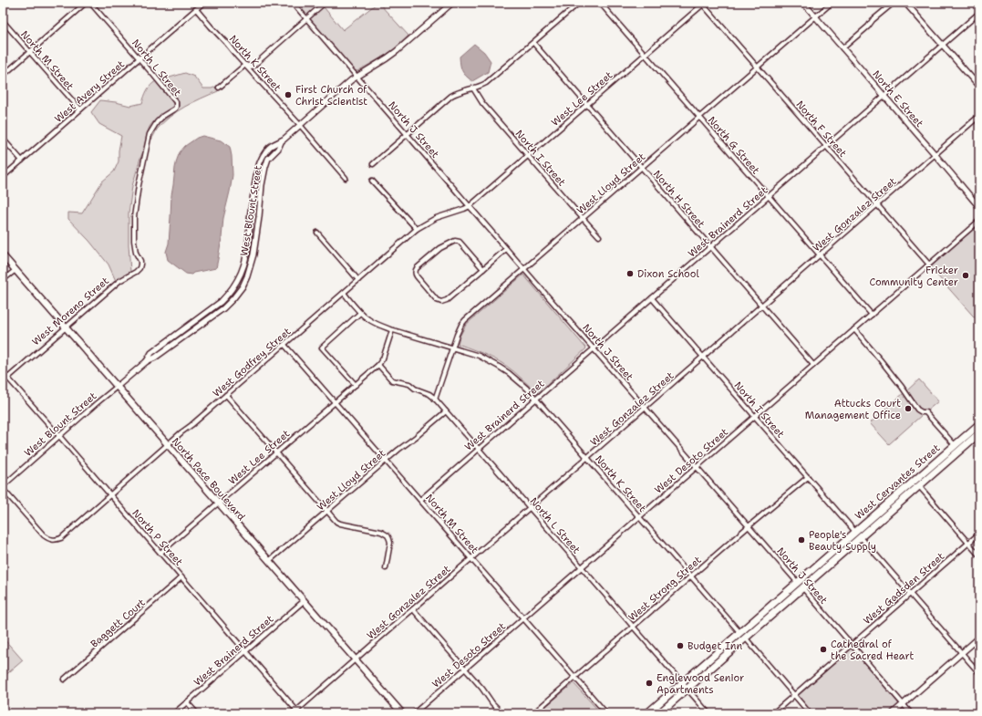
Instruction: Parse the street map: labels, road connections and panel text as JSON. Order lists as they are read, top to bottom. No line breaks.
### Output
{"streets":{"main road":["North Pace Boulevard","West Cervantes Street"],"street":["North M Street","North K Street","North L Street","West Avery Street","West Lee Street","North E Street","North F Street","North J Street","North G Street","North I Street","West Lloyd Street","North H Street","West Blount Street","West Gonzalez Street","West Brainerd Street","West Moreno Street","West Godfrey Street","West Desoto Street","North P Street","West Strong Street","West Gadsden Street","Baggett Court"]},"crossings":[["North M Street","West Avery Street"],["North M Street","West Lee Street"],["North M Street","West Lloyd Street"],["North M Street","West Gonzalez Street"],["North M Street","West Brainerd Street"],["North M Street","West Godfrey Street"],["North M Street","West Desoto Street"],["North M Street","West Strong Street"],["North K Street","West Avery Street"],["North K Street","West Lloyd Street"],["North K Street","West Gonzalez Street"],["North K Street","West Brainerd Street"],["North K Street","West Godfrey Street"],["North K Street","West Desoto Street"],["North K Street","West Cervantes Street"],["North K Street","West Strong Street"],["North L Street","West Avery Street"],["North L Street","West Lee Street"],["North L Street","West Lloyd Street"],["North L Street","West Gonzalez Street"],["North L Street","West Brainerd Street"],["North L Street","West Moreno Street"],["North L Street","West Desoto Street"],["North L Street","West Cervantes Street"],["North L Street","West Strong Street"],["West Lee Street","North F Street"],["West Lee Street","North J Street"],["West Lee Street","North G Street"],["West Lee Street","North I Street"],["West Lee Street","North H Street"],["West Lee Street","West Godfrey Street"],["West Lee Street","North Pace Boulevard"],["West Lee Street","North P Street"],["North E Street","West Lloyd Street"],["North E Street","West Gonzalez Street"],["North E Street","West Brainerd Street"],["North F Street","West Lloyd Street"],["North F Street","West Gonzalez Street"],["North F Street","West Brainerd Street"],["North F Street","West Desoto Street"],["North J Street","West Lloyd Street"],["North J Street","West Gonzalez Street"],["North J Street","West Brainerd Street"],["North J Street","West Godfrey Street"],["North J Street","West Desoto Street"],["North J Street","West Cervantes Street"],["North J Street","West Strong Street"],["North J Street","West Gadsden Street"],["North G Street","West Lloyd Street"],["North G Street","West Gonzalez Street"],["North G Street","West Brainerd Street"],["North G Street","West Desoto Street"],["North I Street","West Lloyd Street"],["North I Street","West Gonzalez Street"],["North I Street","West Brainerd Street"],["North I Street","West Desoto Street"],["North I Street","West Cervantes Street"],["North I Street","West Strong Street"],["West Lloyd Street","North H Street"],["West Lloyd Street","North Pace Boulevard"],["North H Street","West Gonzalez Street"],["North H Street","West Brainerd Street"],["North H Street","West Desoto Street"],["West Blount Street","North Pace Boulevard"],["West Blount Street","North P Street"],["West Gonzalez Street","North Pace Boulevard"],["West Gonzalez Street","North P Street"],["West Brainerd Street","North Pace Boulevard"],["West Brainerd Street","North P Street"],["West Moreno Street","North Pace Boulevard"],["West Moreno Street","North P Street"],["West Godfrey Street","North Pace Boulevard"],["West Godfrey Street","North P Street"],["North P Street","Baggett Court"]],"places":["First Church of Christ Scientist","Dixon School","Fricker Community Center","Attucks Court Management Office","People's Beauty Supply","Budget Inn","Cathedral of the Sacred Heart","Englewood Senior Apartments"]}
